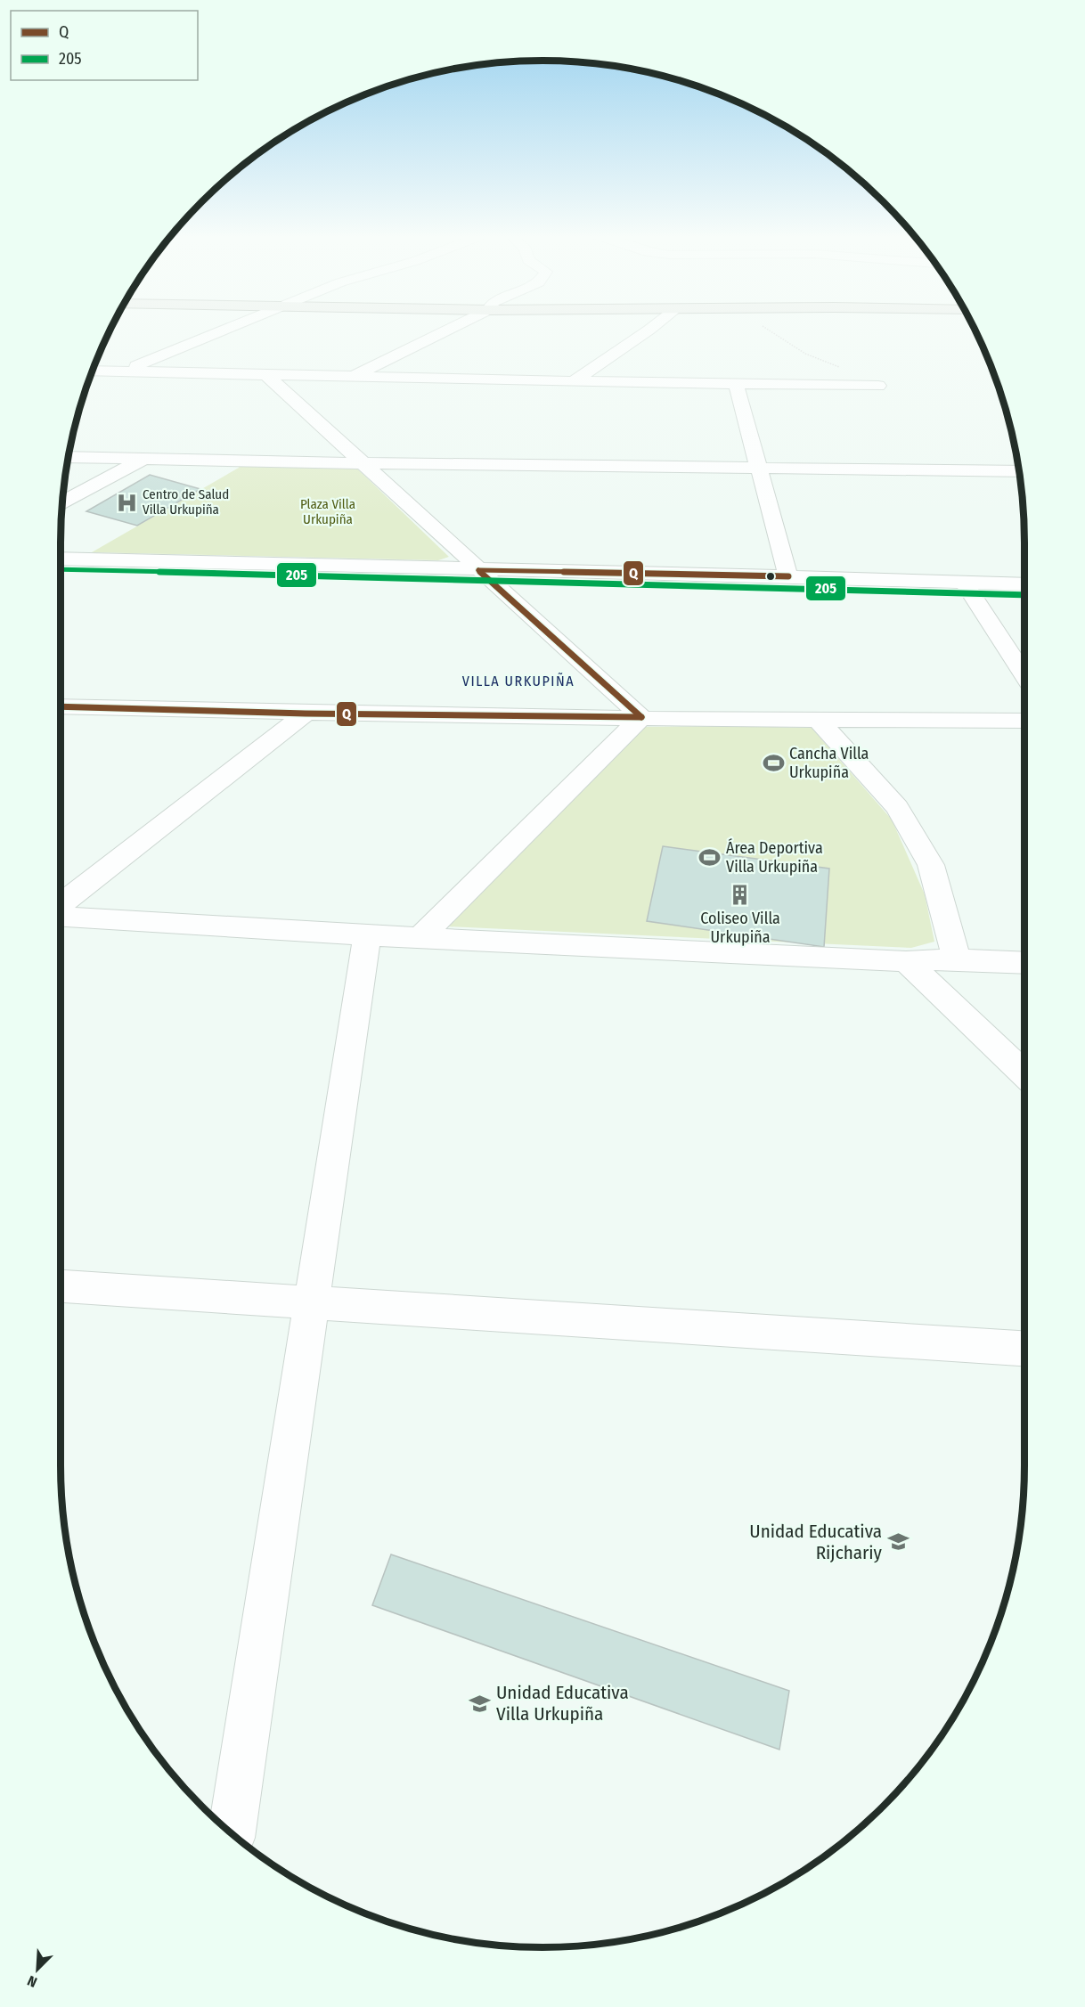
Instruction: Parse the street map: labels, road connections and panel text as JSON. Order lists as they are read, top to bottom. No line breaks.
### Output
{"districts":["VILLA URKUPIÑA"],"parks":["Plaza Villa Urkupiña"],"places":{"hospital":["Centro de Salud Villa Urkupiña"],"sports":["Cancha Villa Urkupiña","Área Deportiva Villa Urkupiña"],"building":["Coliseo Villa Urkupiña"],"school or university":["Unidad Educativa Rijchariy","Unidad Educativa Villa Urkupiña"]},"lines":["transit line 205","transit line Q"],"legend":["Q","205"],"north":"bottom left"}
